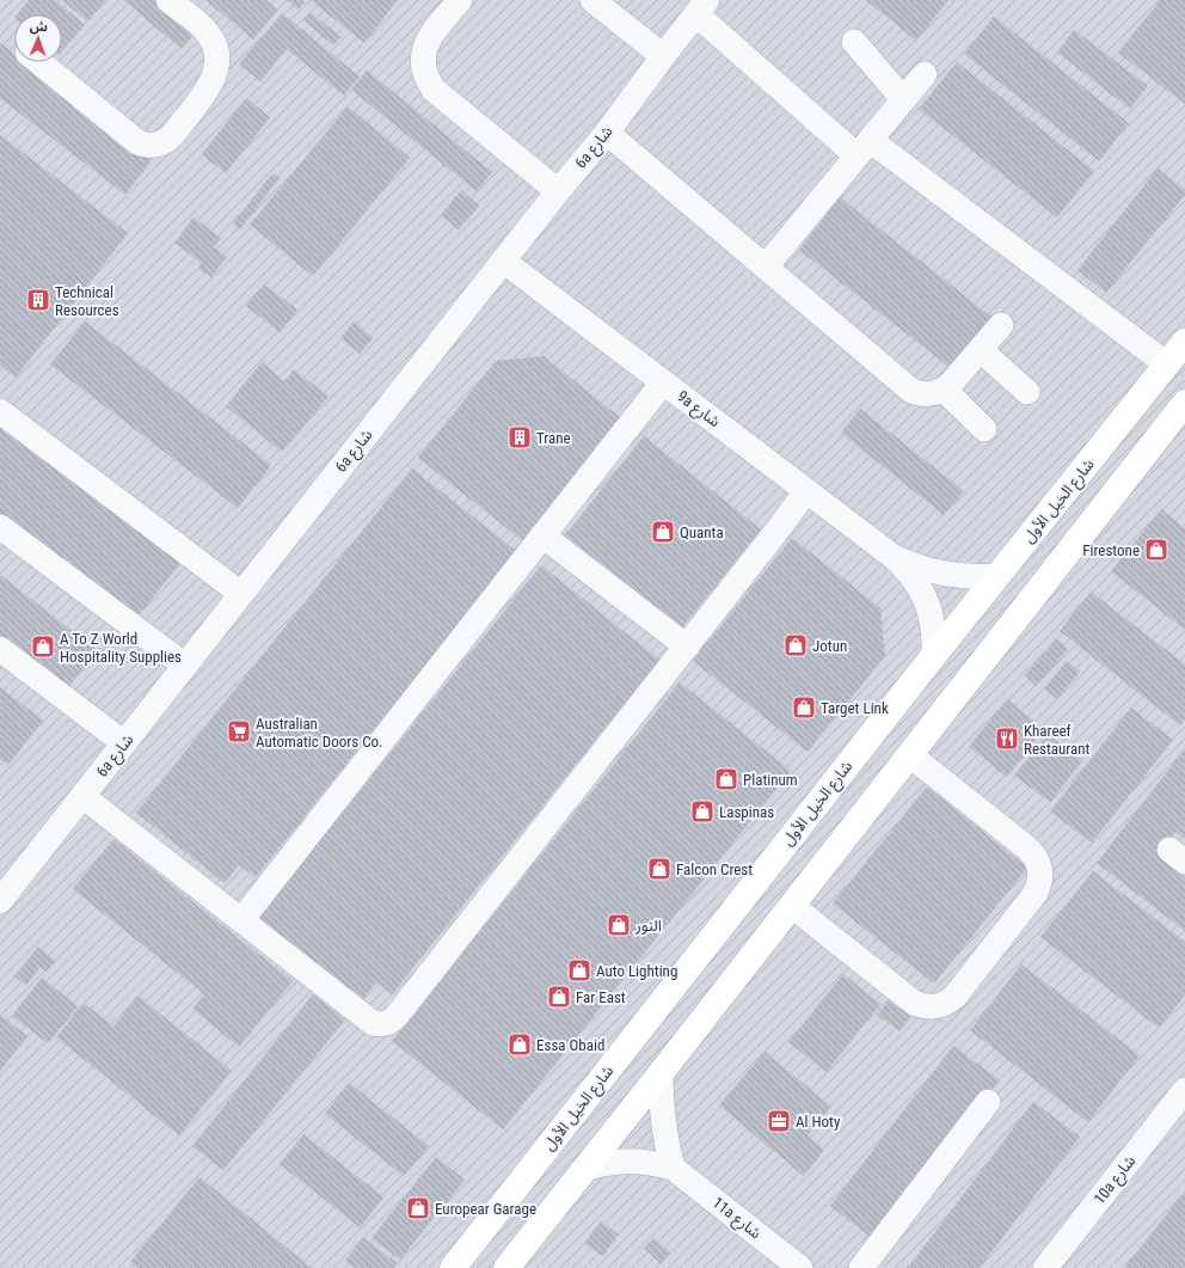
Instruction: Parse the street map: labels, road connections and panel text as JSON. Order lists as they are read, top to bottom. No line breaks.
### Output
{"streets":{"main road":["شارع الخيل الأول"],"lane":["6a شارع","9a شارع","10a شارع","11a شارع"]},"crossings":[["6a شارع","9a شارع"],["9a شارع","شارع الخيل الأول"]],"places":{"building":["Technical Resources","Trane"],"shop":["Quanta","Firestone","Jotun","A To Z World Hospitality Supplies","Target Link","Platinum","Laspinas","Falcon Crest","النور","Auto Lighting","Far East","Essa Obaid","Europear Garage"],"supermarket":["Australian Automatic Doors Co."],"restaurant":["Khareef Restaurant"],"office":["Al Hoty"]},"north":"top"}
